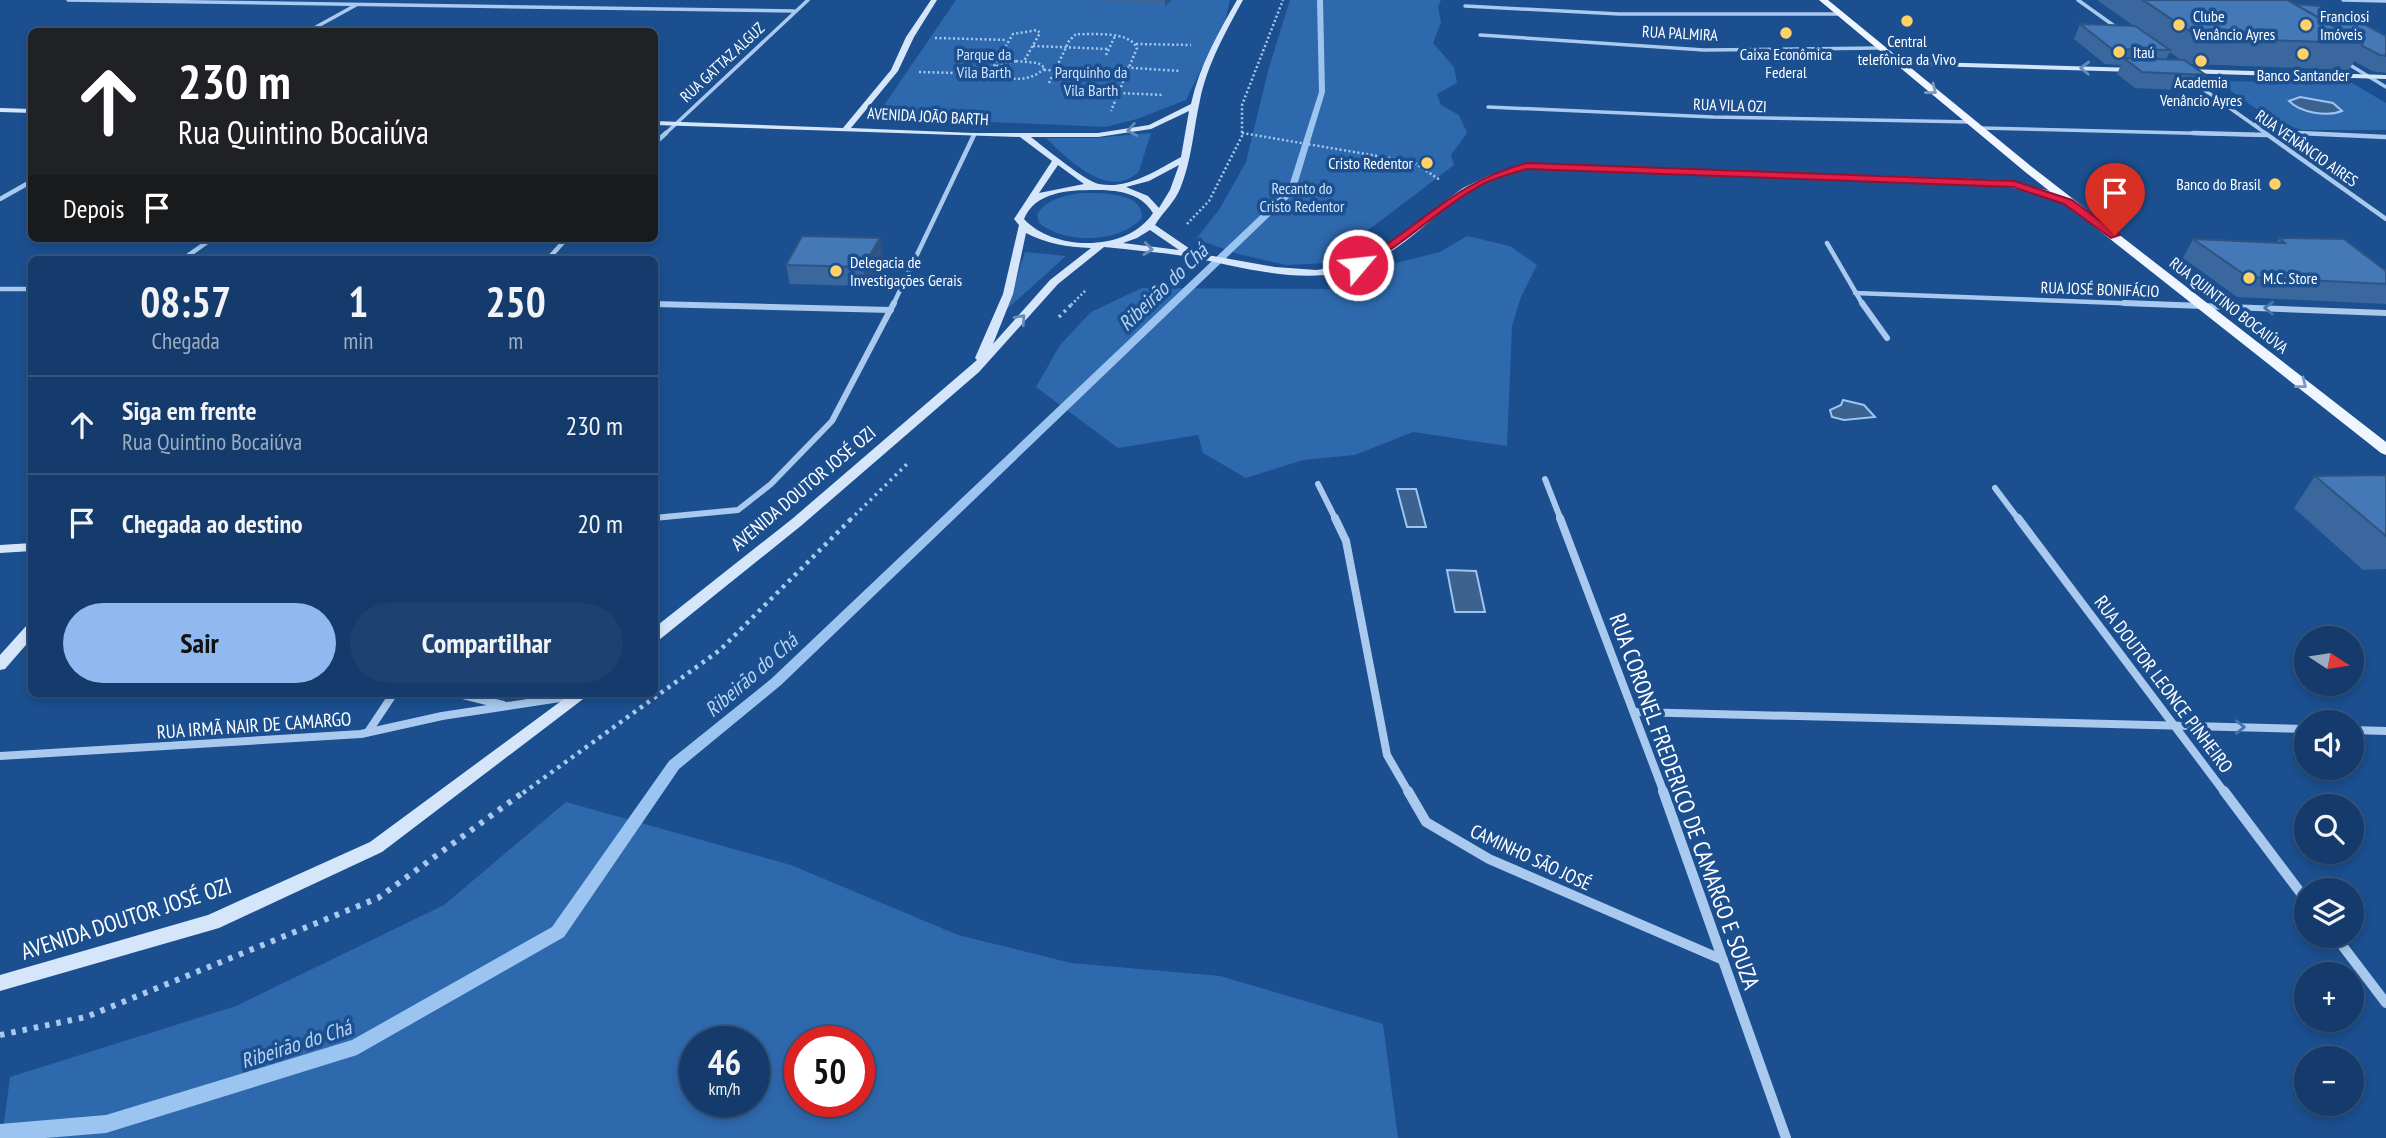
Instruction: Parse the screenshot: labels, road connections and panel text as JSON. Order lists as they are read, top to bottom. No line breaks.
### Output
{"streets":{"main road":["AVENIDA JOÃO BARTH","RUA QUINTINO BOCAIÚVA","AVENIDA DOUTOR JOSÉ OZI"],"street":["RUA PALMIRA","RUA GATTAZ ALGUZ","RUA VILA OZI","RUA VENÂNCIO AIRES","RUA JOSÉ BONIFÁCIO","RUA DOUTOR LEONCE PINHEIRO","RUA IRMÃ NAIR DE CAMARGO","RUA CORONEL FREDERICO DE CAMARGO E SOUZA","CAMINHO SÃO JOSÉ"]},"crossings":[["RUA PALMIRA","RUA QUINTINO BOCAIÚVA"],["RUA GATTAZ ALGUZ","AVENIDA JOÃO BARTH"],["RUA VILA OZI","RUA VENÂNCIO AIRES"],["RUA VILA OZI","RUA QUINTINO BOCAIÚVA"],["RUA JOSÉ BONIFÁCIO","RUA QUINTINO BOCAIÚVA"],["RUA CORONEL FREDERICO DE CAMARGO E SOUZA","CAMINHO SÃO JOSÉ"]],"one_way":["RUA QUINTINO BOCAIÚVA"],"water":["Ribeirão do Chá"],"parks":["Parque da Vila Barth","Parquinho da Vila Barth","Recanto do Cristo Redentor"],"places":["Central telefônica da Vivo","Clube Venâncio Ayres","Franciosi Imóveis","Caixa Econômica Federal","Itaú","Banco Santander","Academia Venâncio Ayres","Cristo Redentor","Banco do Brasil","Delegacia de Investigações Gerais","M.C. Store"],"north":"right","page":{"turn":["230 m","Rua Quintino Bocaiúva"],"then":"Depois","eta":["08:57","Chegada","1","min","250","m"],"list":[{"name":"Siga em frente","note":"Rua Quintino Bocaiúva","value":"230 m"},{"name":"Chegada ao destino","value":"20 m"}],"buttons":["Sair","Compartilhar"],"map_buttons":["+","−"],"speed":"46 km/h","limit":"50"}}
